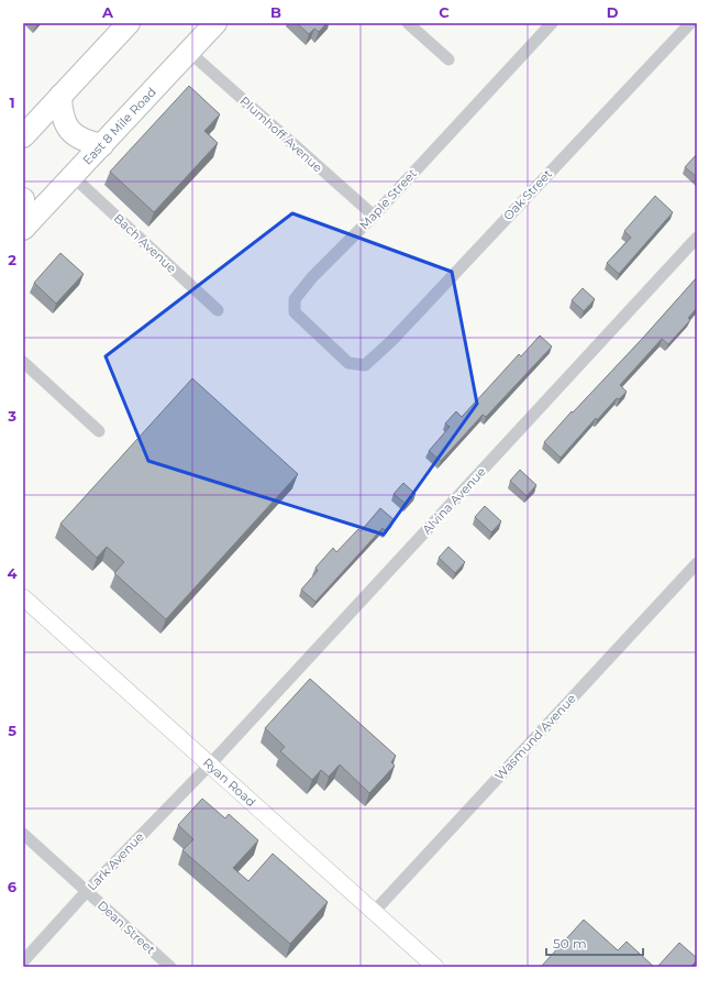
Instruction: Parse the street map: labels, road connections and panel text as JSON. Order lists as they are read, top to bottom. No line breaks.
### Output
{"streets":{"highway":["East 8 Mile Road"],"main road":["Ryan Road"],"street":["Plumhoff Avenue","Oak Street","Maple Street","Bach Avenue","Alvina Avenue","Wasmund Avenue","Lark Avenue","Dean Street"]},"crossings":[["East 8 Mile Road","Plumhoff Avenue"],["East 8 Mile Road","Bach Avenue"],["Plumhoff Avenue","Maple Street"],["Oak Street","Maple Street"],["Alvina Avenue","Ryan Road"],["Alvina Avenue","Lark Avenue"],["Wasmund Avenue","Ryan Road"],["Ryan Road","Lark Avenue"],["Lark Avenue","Dean Street"]],"scale_bar":"50 m","grid":{"columns":["A","B","C","D"],"rows":["1","2","3","4","5","6"]}}
